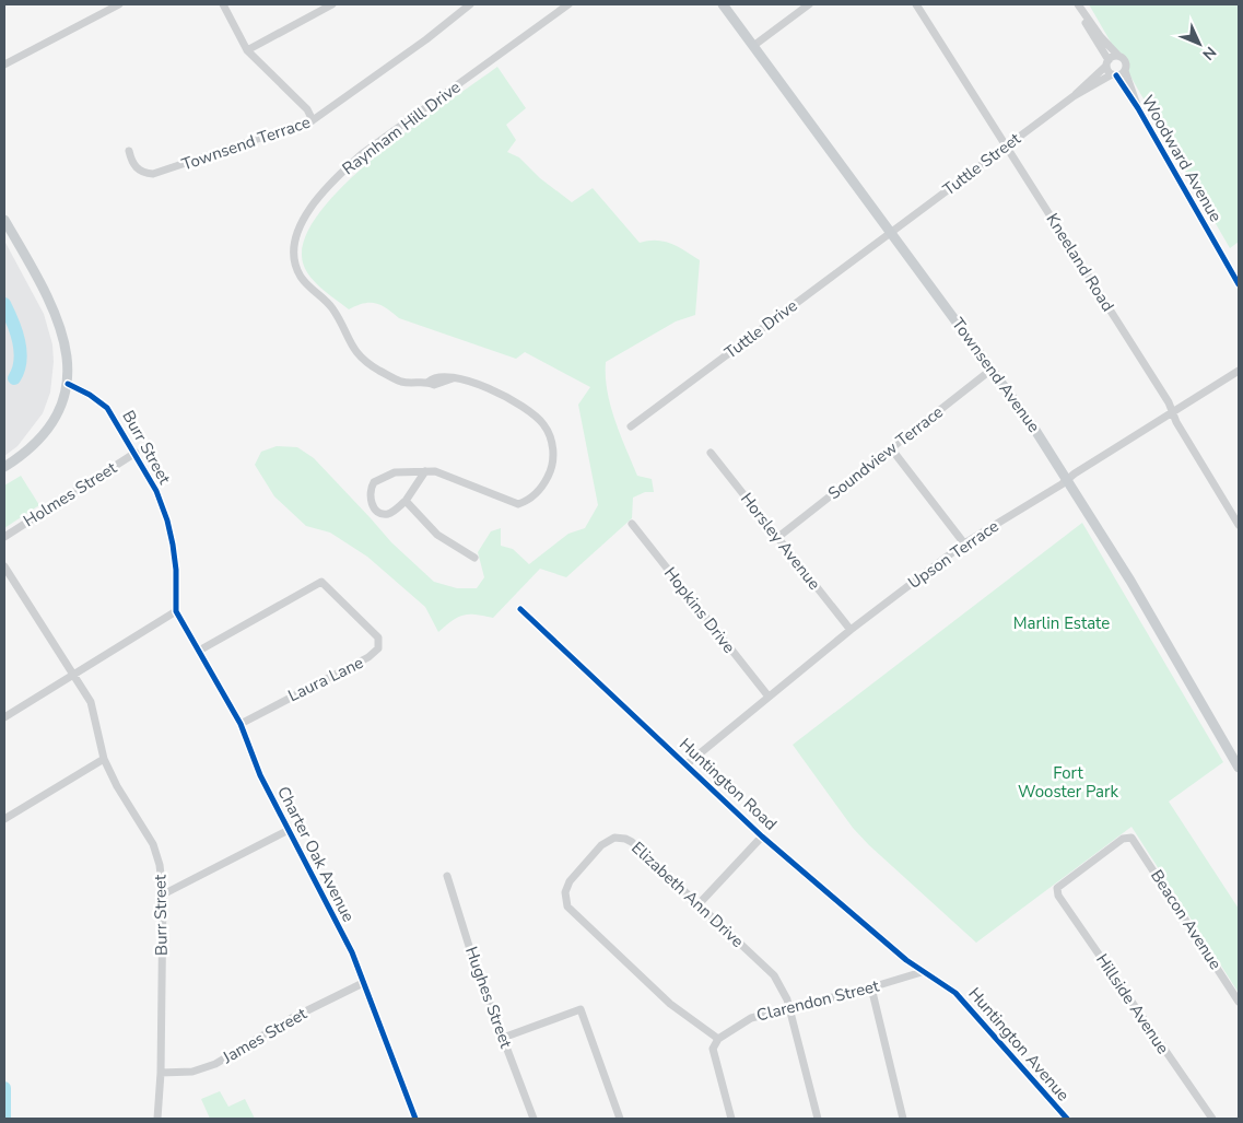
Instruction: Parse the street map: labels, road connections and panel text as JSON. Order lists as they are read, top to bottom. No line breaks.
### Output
{"streets":{"main road":["Townsend Avenue"],"street":["Raynham Hill Drive","Townsend Terrace","Woodward Avenue","Tuttle Street","Kneeland Road","Tuttle Drive","Burr Street","Soundview Terrace","Holmes Street","Horsley Avenue","Upson Terrace","Hopkins Drive","Laura Lane","Huntington Road","Charter Oak Avenue","Elizabeth Ann Drive","Beacon Avenue","Hughes Street","Clarendon Street","Hillside Avenue","James Street","Huntington Avenue"]},"crossings":[["Woodward Avenue","Tuttle Street"],["Tuttle Street","Kneeland Road"],["Tuttle Street","Tuttle Drive"],["Tuttle Street","Townsend Avenue"],["Kneeland Road","Upson Terrace"],["Tuttle Drive","Townsend Avenue"],["Townsend Avenue","Soundview Terrace"],["Townsend Avenue","Upson Terrace"],["Burr Street","Holmes Street"],["Burr Street","Charter Oak Avenue"],["Burr Street","James Street"],["Soundview Terrace","Horsley Avenue"],["Horsley Avenue","Upson Terrace"],["Upson Terrace","Hopkins Drive"],["Upson Terrace","Huntington Road"],["Laura Lane","Charter Oak Avenue"],["Huntington Road","Clarendon Street"],["Huntington Road","Huntington Avenue"],["Charter Oak Avenue","James Street"],["Elizabeth Ann Drive","Clarendon Street"],["Beacon Avenue","Hillside Avenue"],["Clarendon Street","Huntington Avenue"]],"parks":["Marlin Estate","Fort Wooster Park"],"north":"bottom right"}
